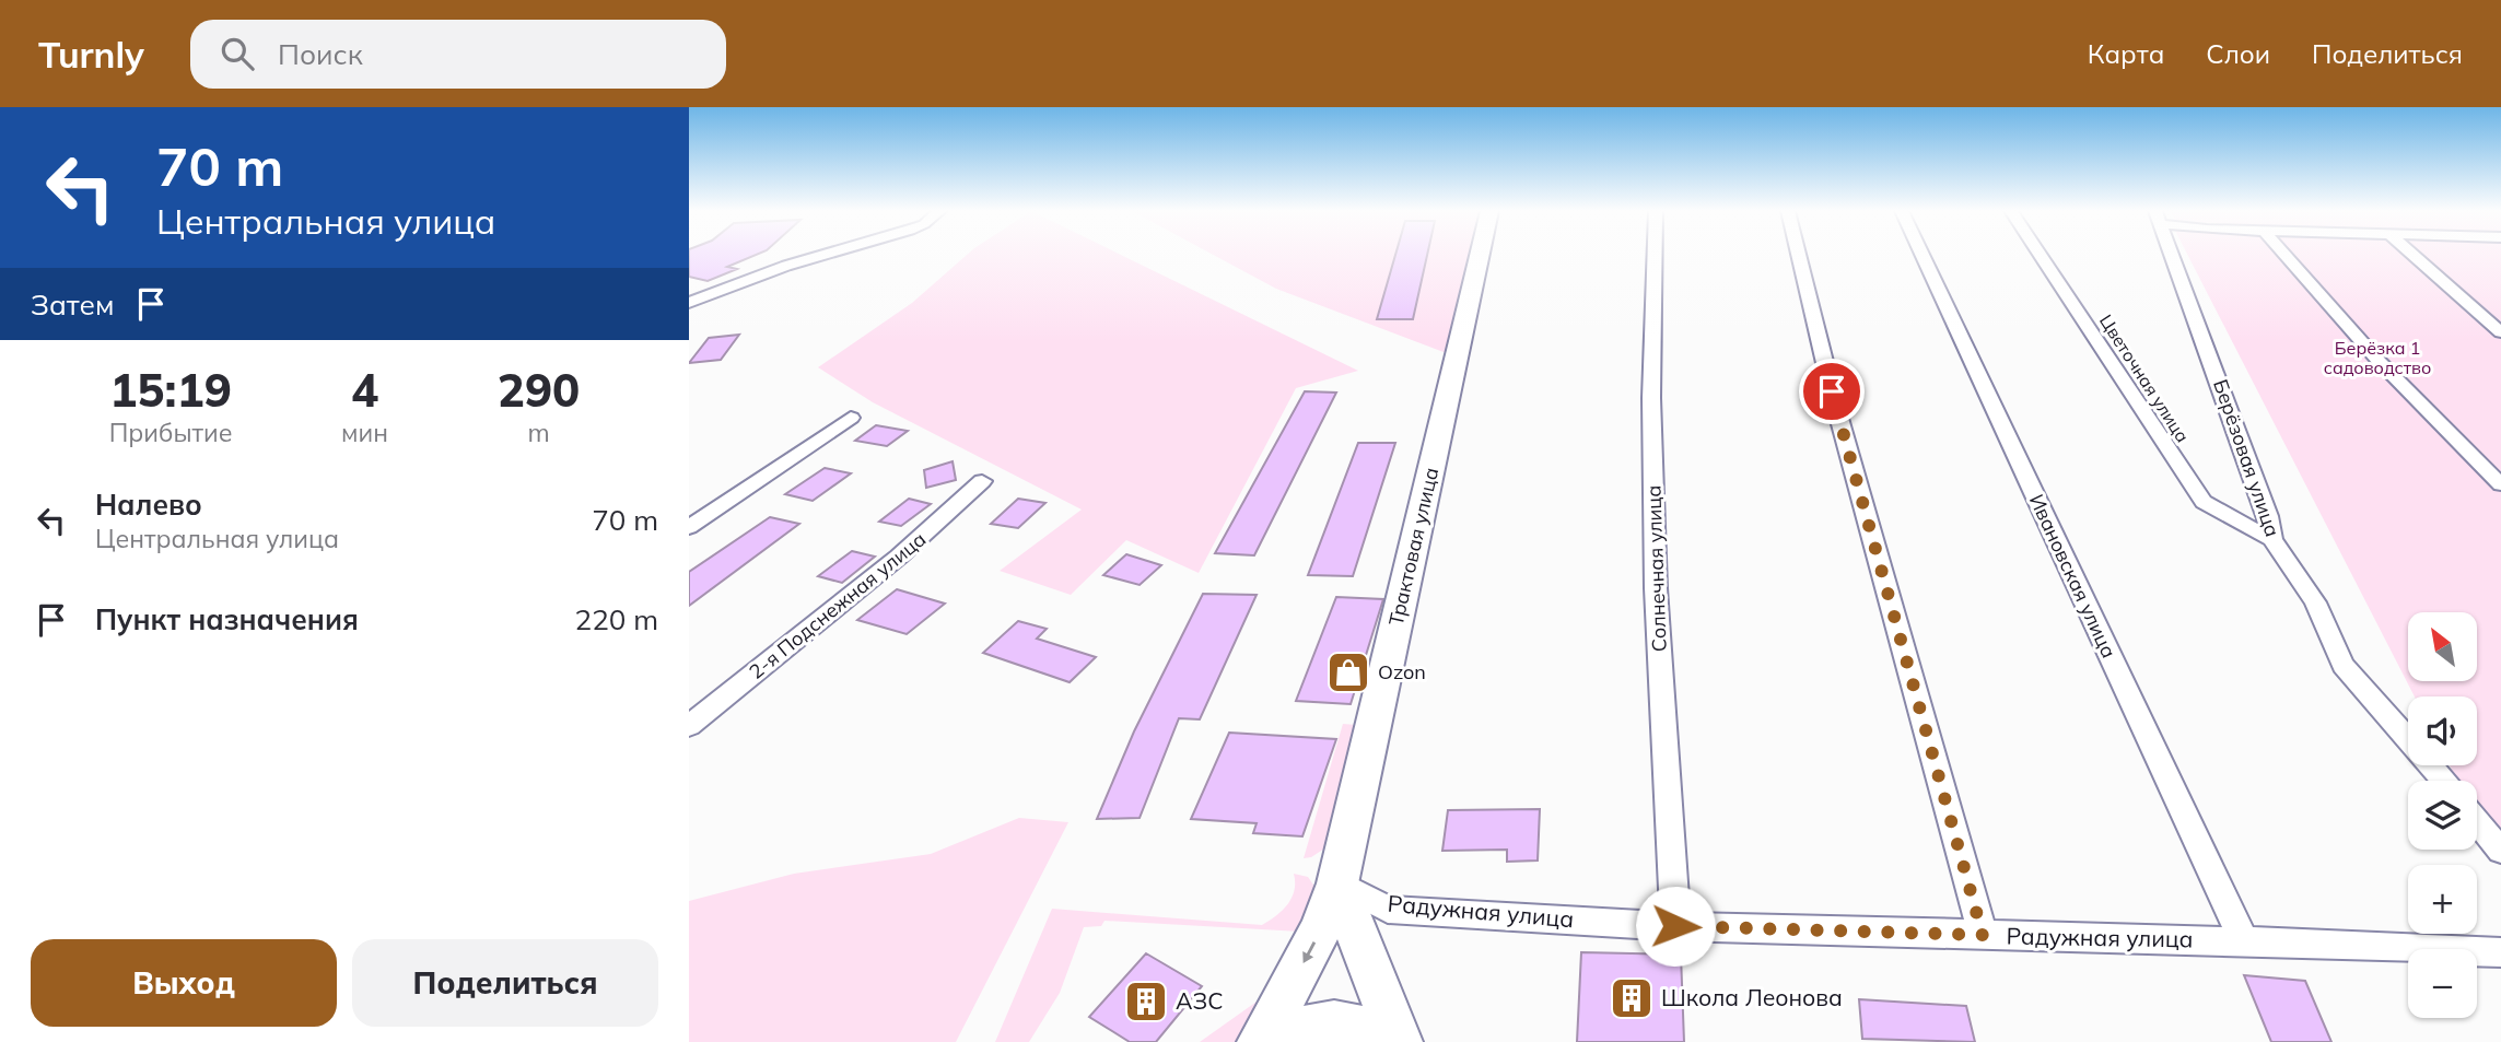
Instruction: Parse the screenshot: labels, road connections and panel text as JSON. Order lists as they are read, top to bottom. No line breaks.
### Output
{"streets":{"street":["Цветочная улица","Берёзовая улица","Трактовая улица","Солнечная улица","Ивановская улица","2-я Подснежная улица","Радужная улица"]},"crossings":[["Цветочная улица","Берёзовая улица"],["Трактовая улица","Радужная улица"],["Солнечная улица","Радужная улица"],["Ивановская улица","Радужная улица"]],"parks":["Берёзка 1 садоводство"],"places":{"shop":["Ozon"],"building":["Школа Леонова","АЗС"]},"north":"top left","page":{"header":"Turnly","search":"Поиск","nav":["Карта","Слои","Поделиться"],"turn":["70 m","Центральная улица"],"then":"Затем","eta":["15:19","Прибытие","4","мин","290","m"],"list":[{"name":"Налево","note":"Центральная улица","value":"70 m"},{"name":"Пункт назначения","value":"220 m"}],"map_buttons":["+","−"],"buttons":["Выход","Поделиться"]}}
